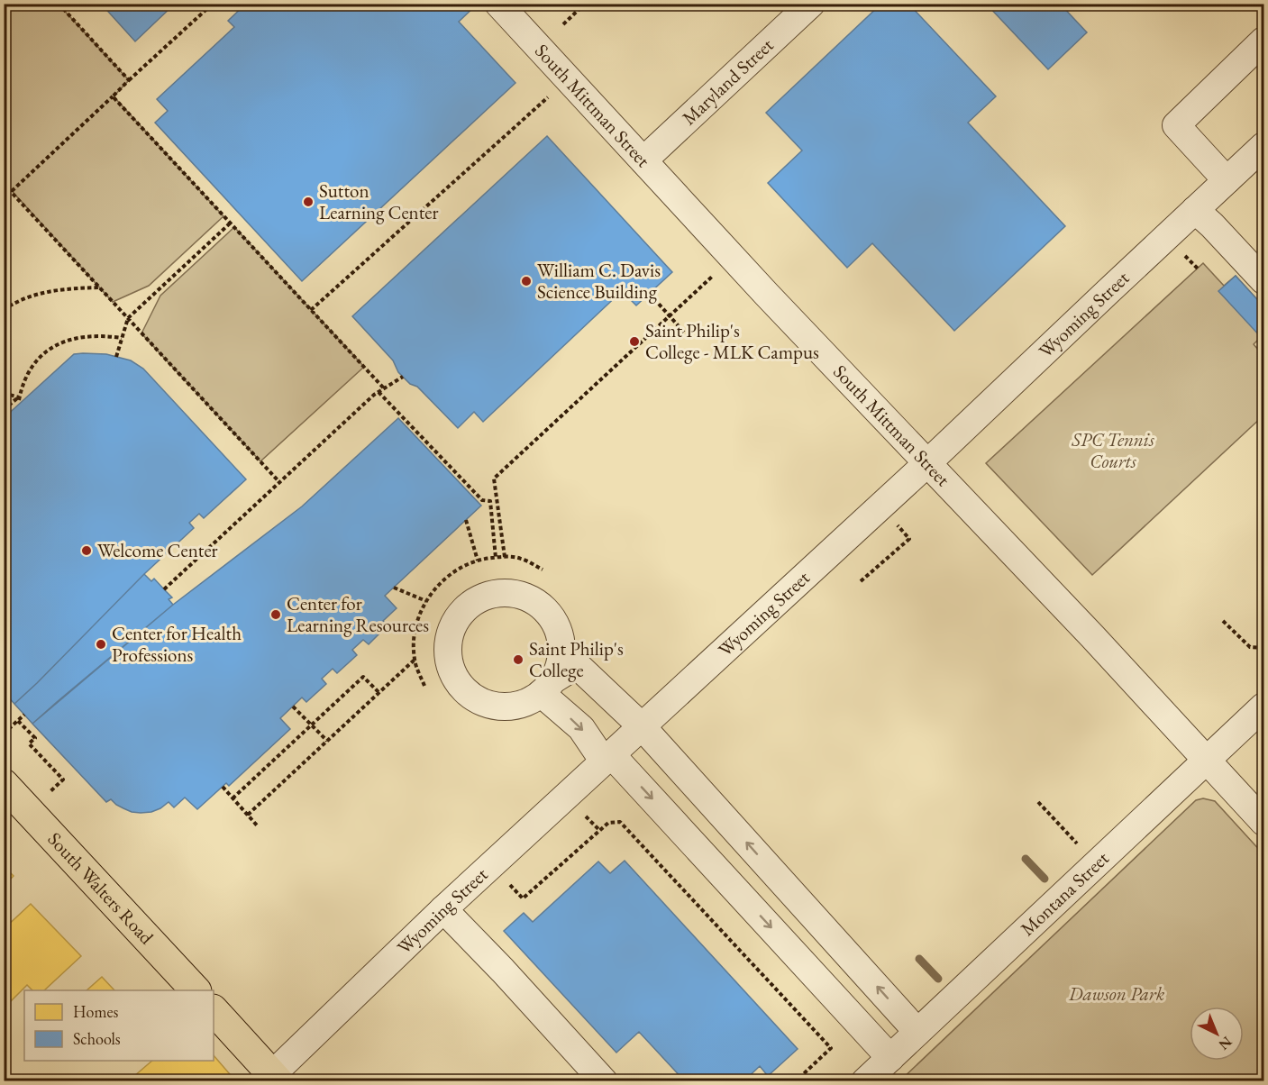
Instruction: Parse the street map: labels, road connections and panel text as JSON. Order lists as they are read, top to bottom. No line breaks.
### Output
{"streets":{"main road":["South Walters Road"],"street":["Maryland Street","South Mittman Street","Wyoming Street","Montana Street"]},"crossings":[["Maryland Street","South Mittman Street"],["South Mittman Street","Wyoming Street"],["South Mittman Street","Montana Street"]],"parks":["SPC Tennis Courts","Dawson Park"],"places":["Sutton Learning Center","William C. Davis Science Building","Saint Philip's College - MLK Campus","Welcome Center","Center for Learning Resources","Center for Health Professions","Saint Philip's College"],"legend":["Homes","Schools"],"north":"bottom right"}
